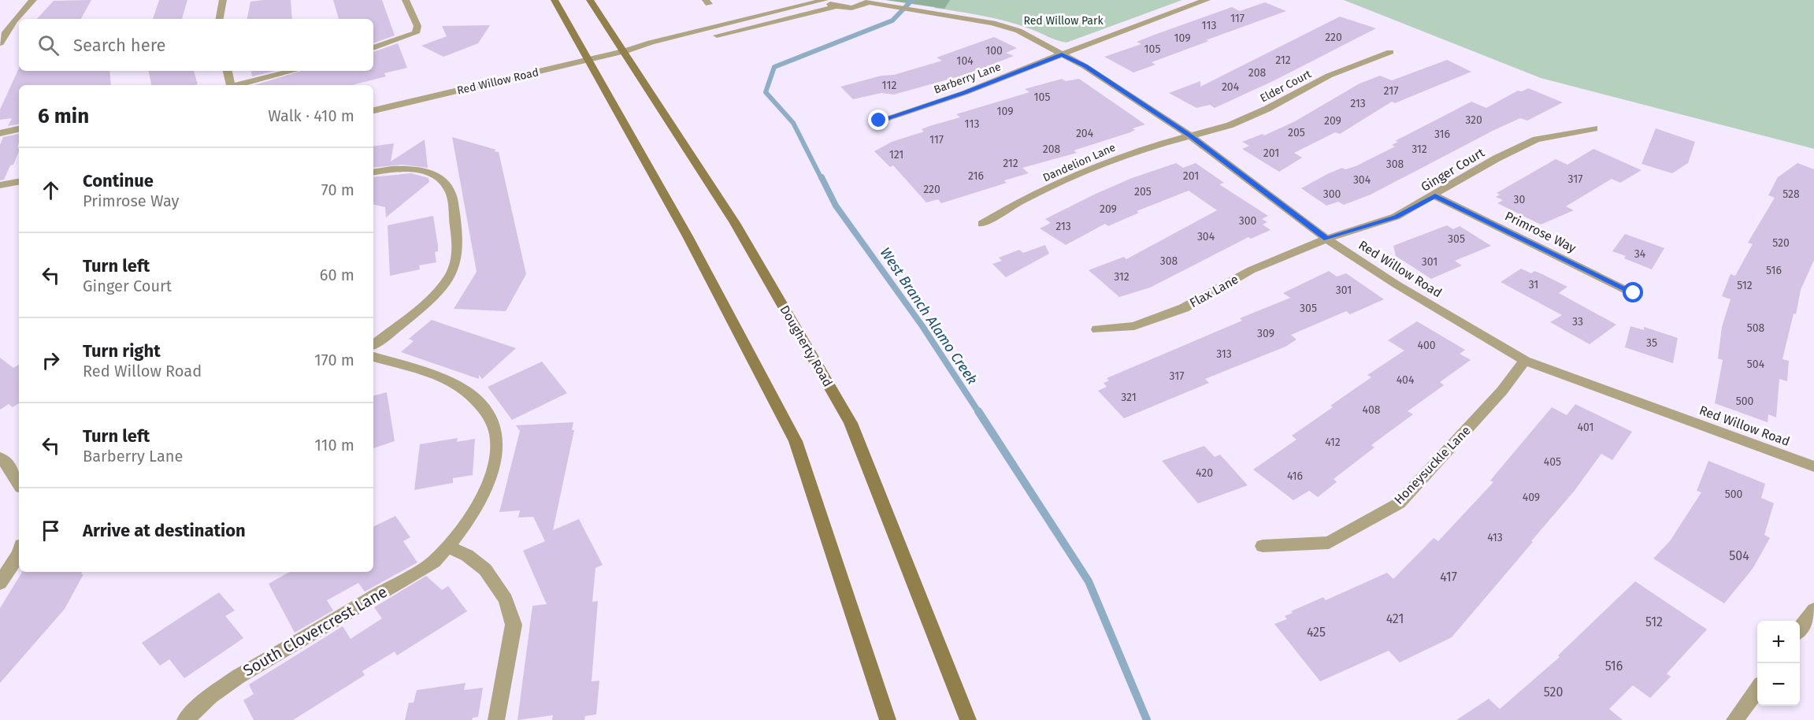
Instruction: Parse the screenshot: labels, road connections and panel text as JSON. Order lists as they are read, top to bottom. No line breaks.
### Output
{"streets":{"main road":["Dougherty Road"],"street":["Barberry Lane","Red Willow Road","Elder Court","Dandelion Lane","Ginger Court","Primrose Way","Flax Lane","Honeysuckle Lane","South Clovercrest Lane"]},"crossings":[["Barberry Lane","Red Willow Road"],["Red Willow Road","Elder Court"],["Red Willow Road","Dandelion Lane"],["Red Willow Road","Ginger Court"],["Red Willow Road","Flax Lane"],["Red Willow Road","Dougherty Road"],["Red Willow Road","Honeysuckle Lane"],["Elder Court","Dandelion Lane"],["Ginger Court","Primrose Way"],["Ginger Court","Flax Lane"]],"water":["West Branch Alamo Creek"],"parks":["Red Willow Park"],"house_numbers":["117","113","220","109","105","100","212","104","208","112","204","217","105","213","109","320","209","113","205","204","316","117","208","312","201","121","212","308","216","201","317","304","220","205","300","528","30","209","300","213","304","305","520","34","308","301","516","312","31","512","301","305","33","508","309","35","400","313","504","317","404","321","500","408","401","412","405","420","416","500","409","413","504","417","421","512","425","516","520"],"page":{"search":"Search here","heading":["6 min","Walk · 410 m"],"list":[["Continue","Primrose Way","70 m"],["Turn left","Ginger Court","60 m"],["Turn right","Red Willow Road","170 m"],["Turn left","Barberry Lane","110 m"],"Arrive at destination"],"map_buttons":["+","−"]}}
